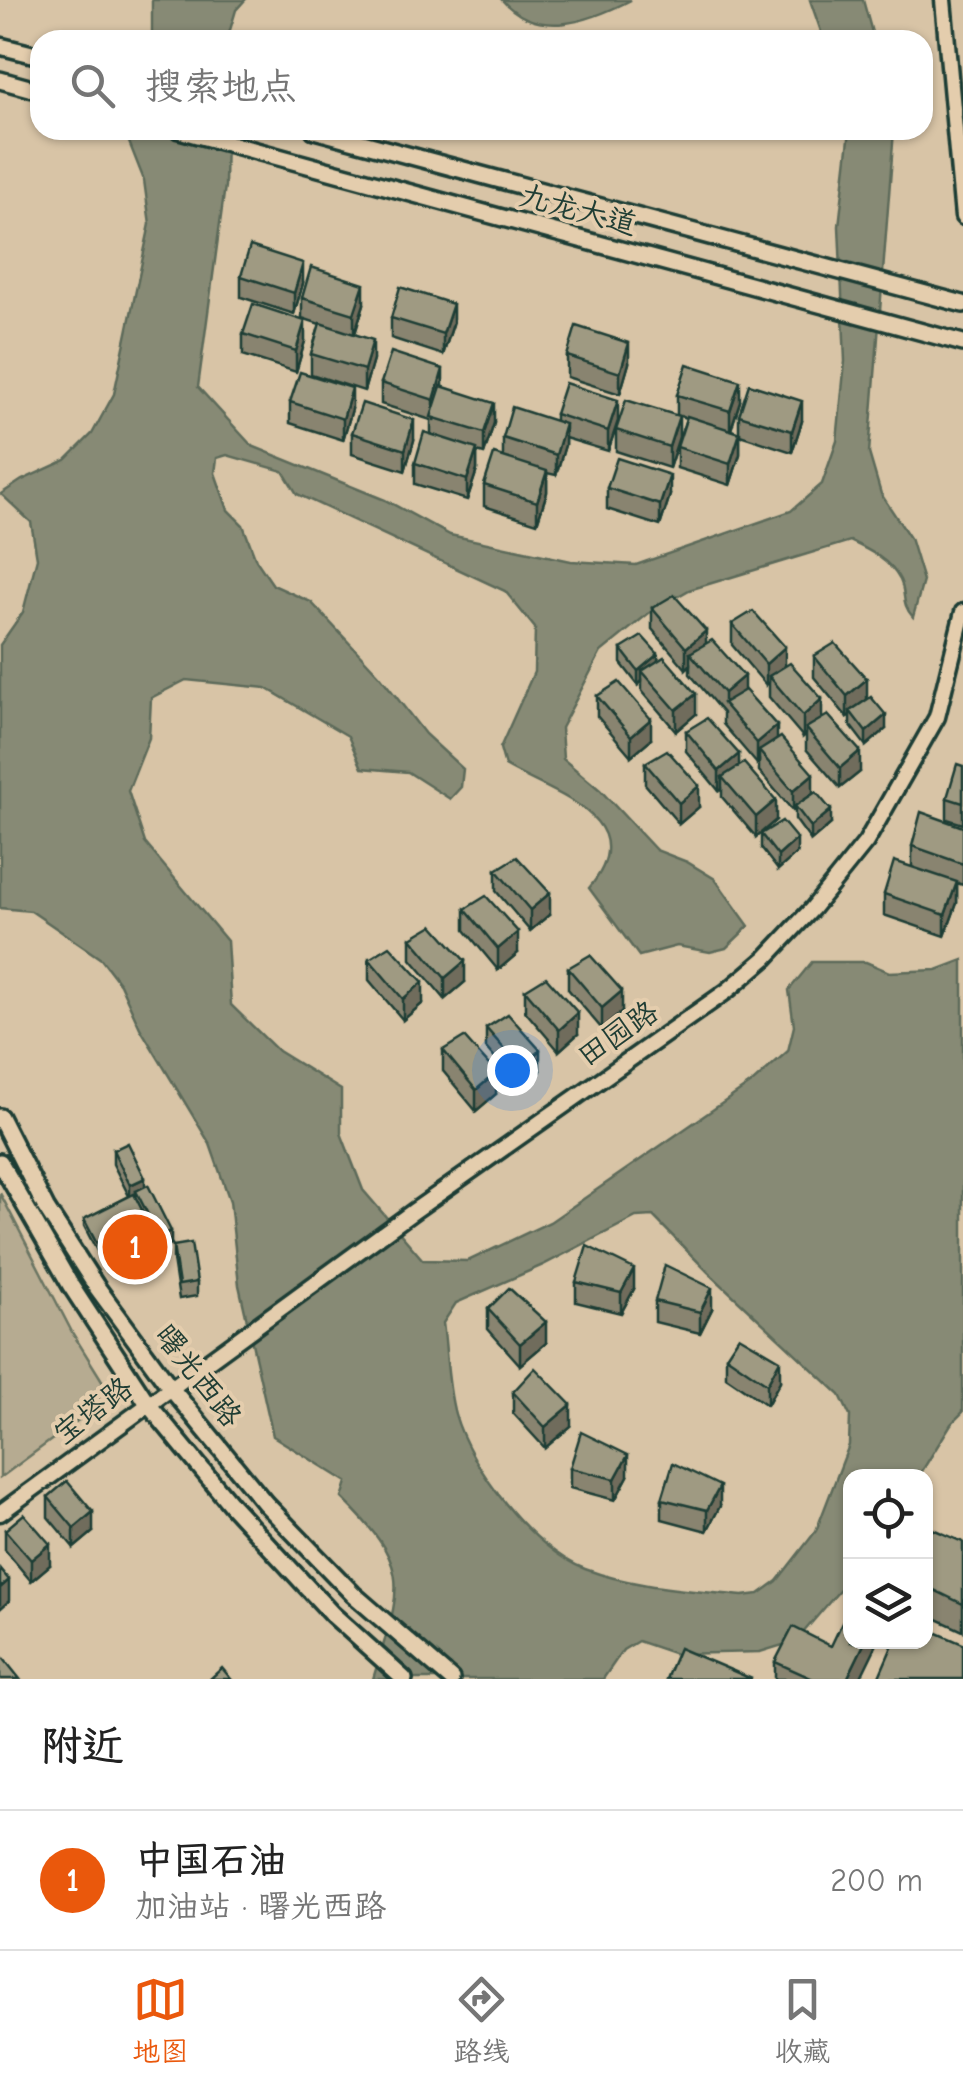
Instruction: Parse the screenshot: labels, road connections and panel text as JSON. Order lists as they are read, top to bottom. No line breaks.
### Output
{"streets":{"main road":["九龙大道","曙光西路"],"street":["田园路","宝塔路"]},"crossings":[["田园路","曙光西路"],["田园路","宝塔路"],["曙光西路","宝塔路"]],"page":{"search":"搜索地点","pins":"1","heading":"附近","list":[{"mark":"1","name":"中国石油","note":"加油站 · 曙光西路","value":"200 m"}],"nav":["地图","路线","收藏"]}}
